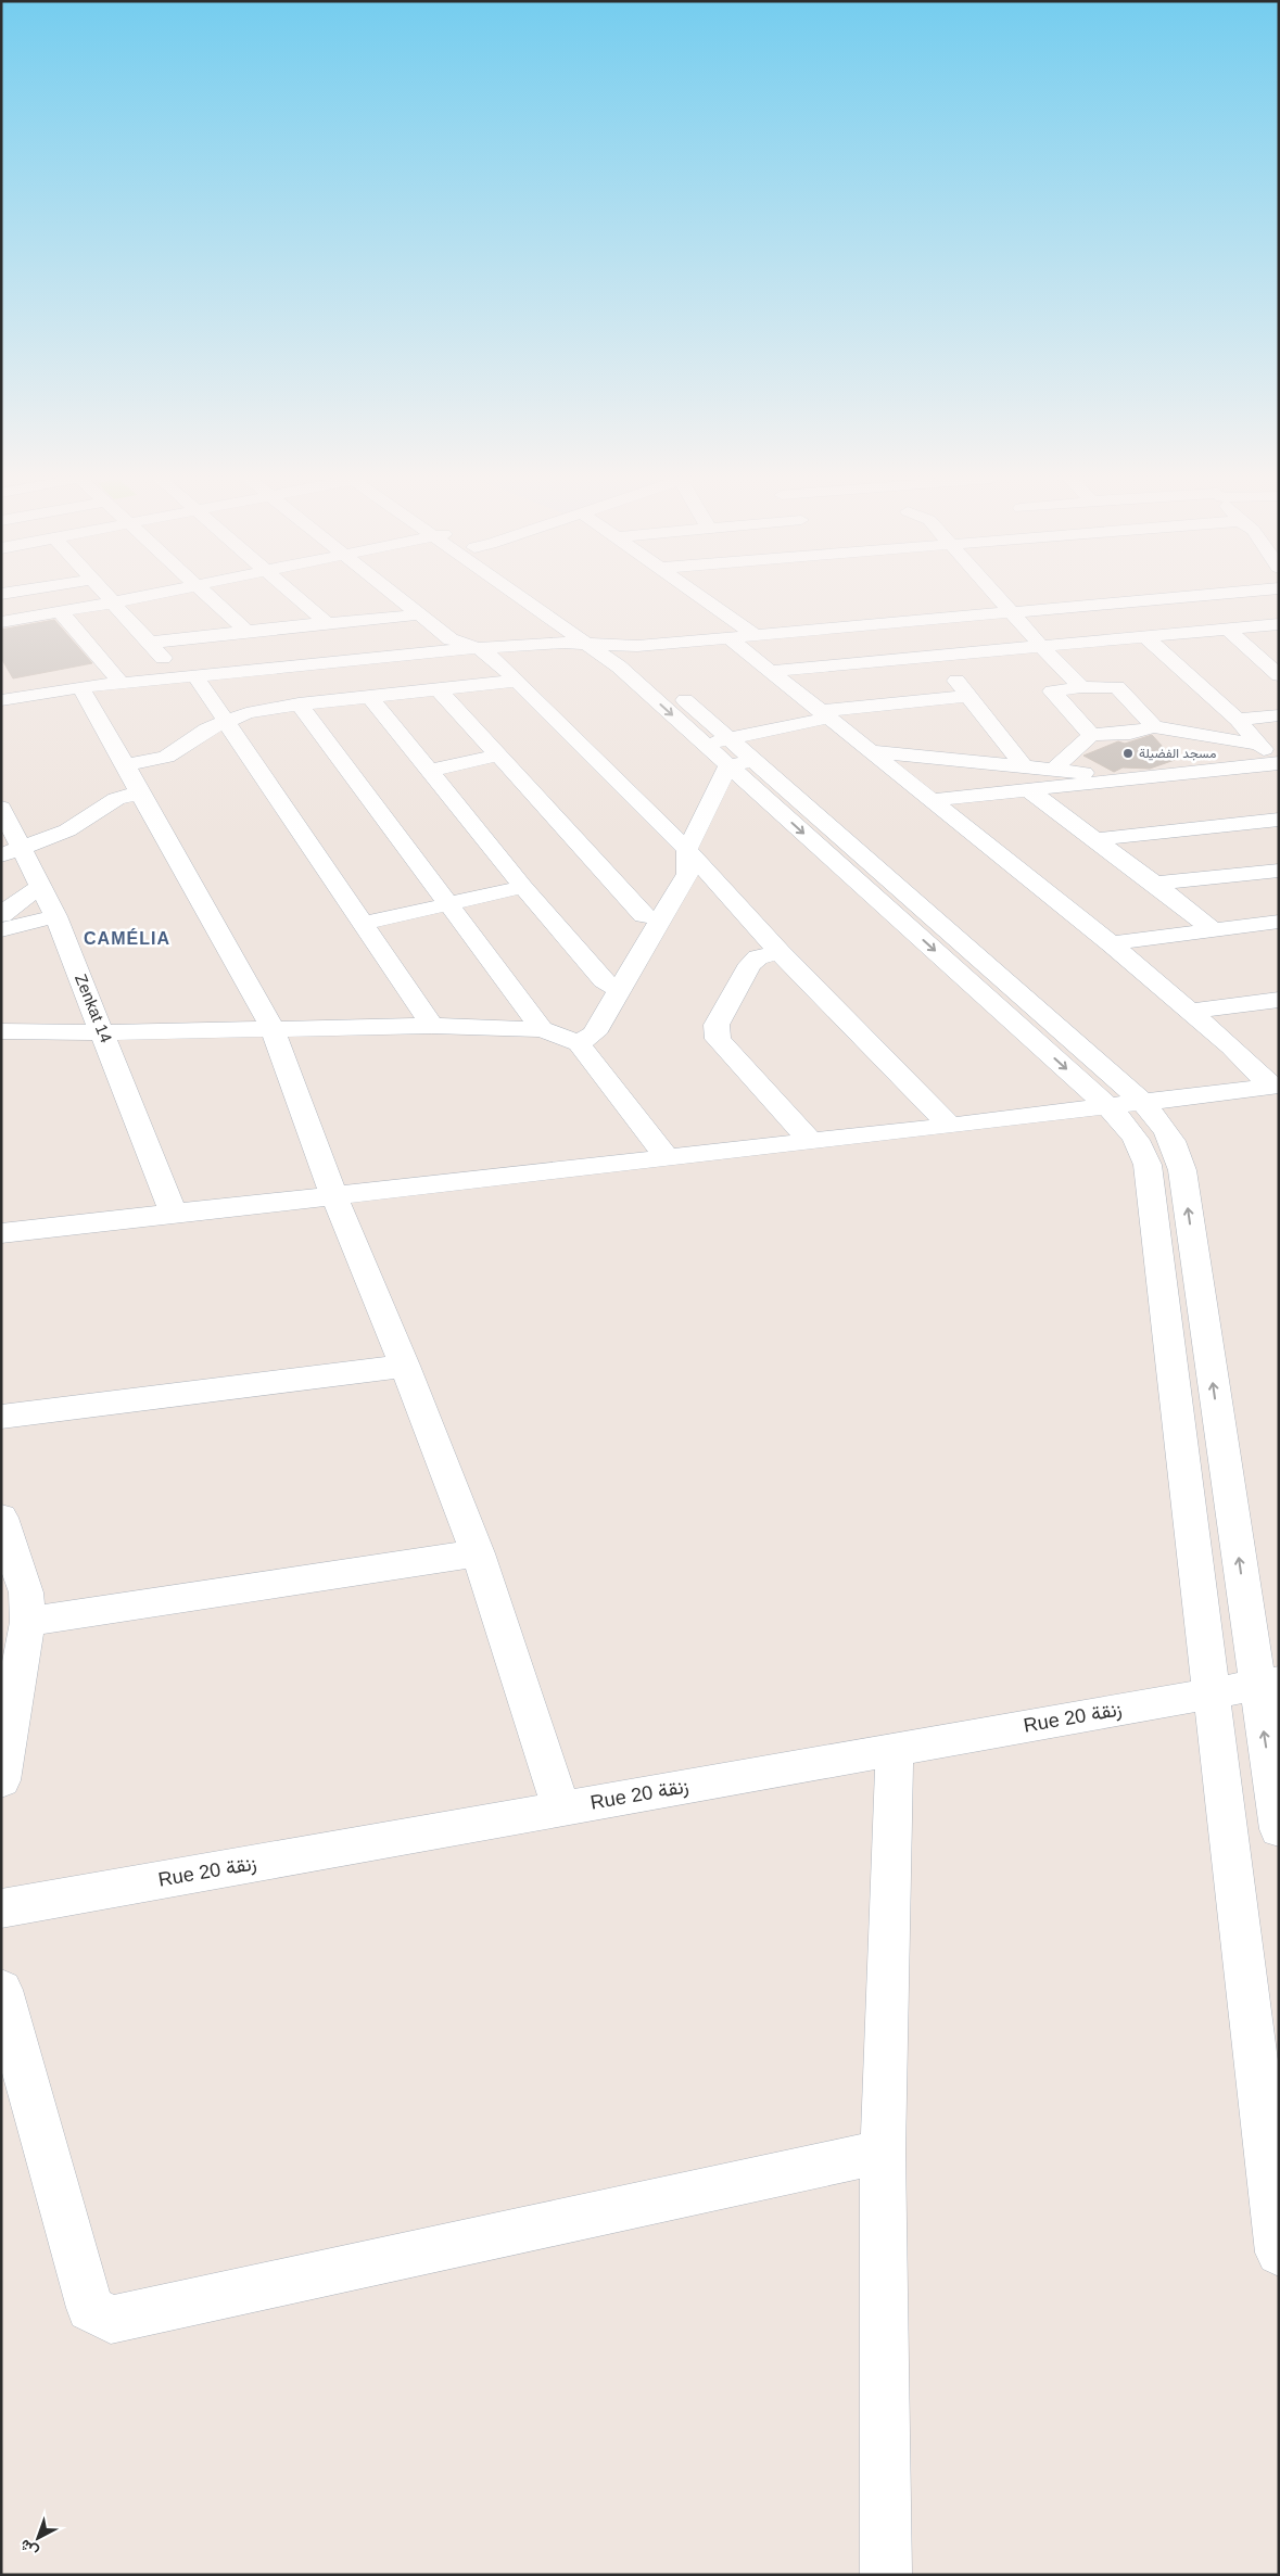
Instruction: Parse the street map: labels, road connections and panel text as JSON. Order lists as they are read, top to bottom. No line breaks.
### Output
{"streets":{"street":["Zenkat 14","Rue 20 زنقة"]},"districts":["CAMÉLIA"],"places":["مسجد الفضيلة"],"north":"bottom left"}
